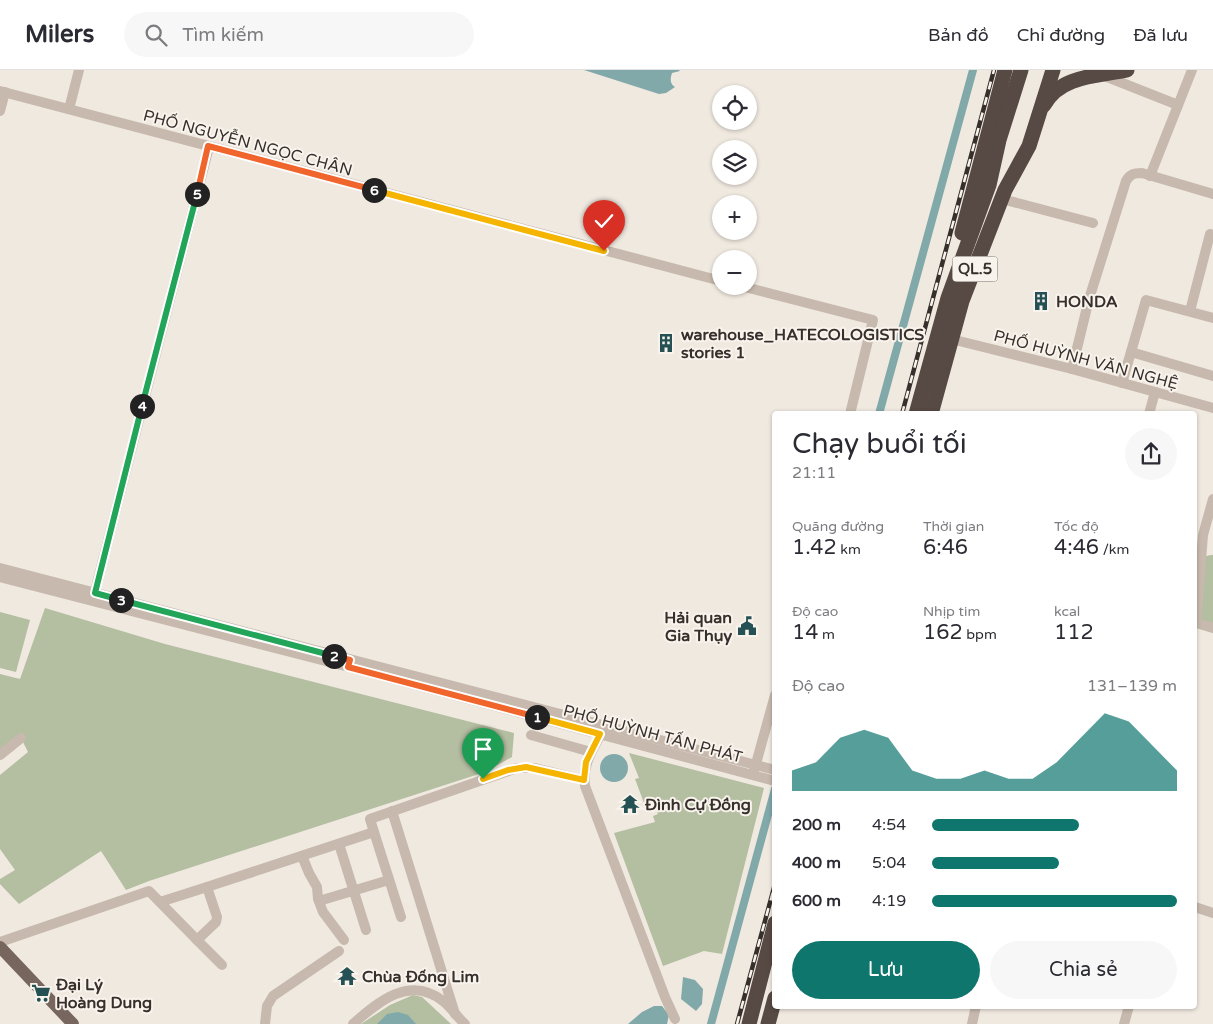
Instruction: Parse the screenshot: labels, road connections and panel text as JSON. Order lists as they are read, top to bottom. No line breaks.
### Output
{"streets":{"highway":["QL.5"],"street":["PHỐ NGUYỄN NGỌC CHÂN","PHỐ HUỲNH VĂN NGHỆ","PHỐ HUỲNH TẤN PHÁT"]},"crossings":[["QL.5","PHỐ HUỲNH VĂN NGHỆ"]],"places":{"building":["HONDA","warehouse_HATECOLOGISTICS stories 1"],"public building":["Hải quan Gia Thụy"],"temple":["Đình Cự Đồng","Chùa Đống Lim"],"supermarket":["Đại Lý Hoàng Dung"]},"page":{"header":"Milers","search":"Tìm kiếm","nav":["Bản đồ","Chỉ đường","Đã lưu"],"map_buttons":["+","−"],"pins":["6","5","4","3","2","1"],"heading":["Chạy buổi tối","21:11"],"stats":[["Quãng đường","1.42 km"],["Thời gian","6:46"],["Tốc độ","4:46 /km"],["Độ cao","14 m"],["Nhịp tim","162 bpm"],["kcal","112"]],"chart":["Độ cao","131–139 m"],"list":[{"name":"200 m","note":"4:54"},{"name":"400 m","note":"5:04"},{"name":"600 m","note":"4:19"}],"buttons":["Lưu","Chia sẻ"]}}
